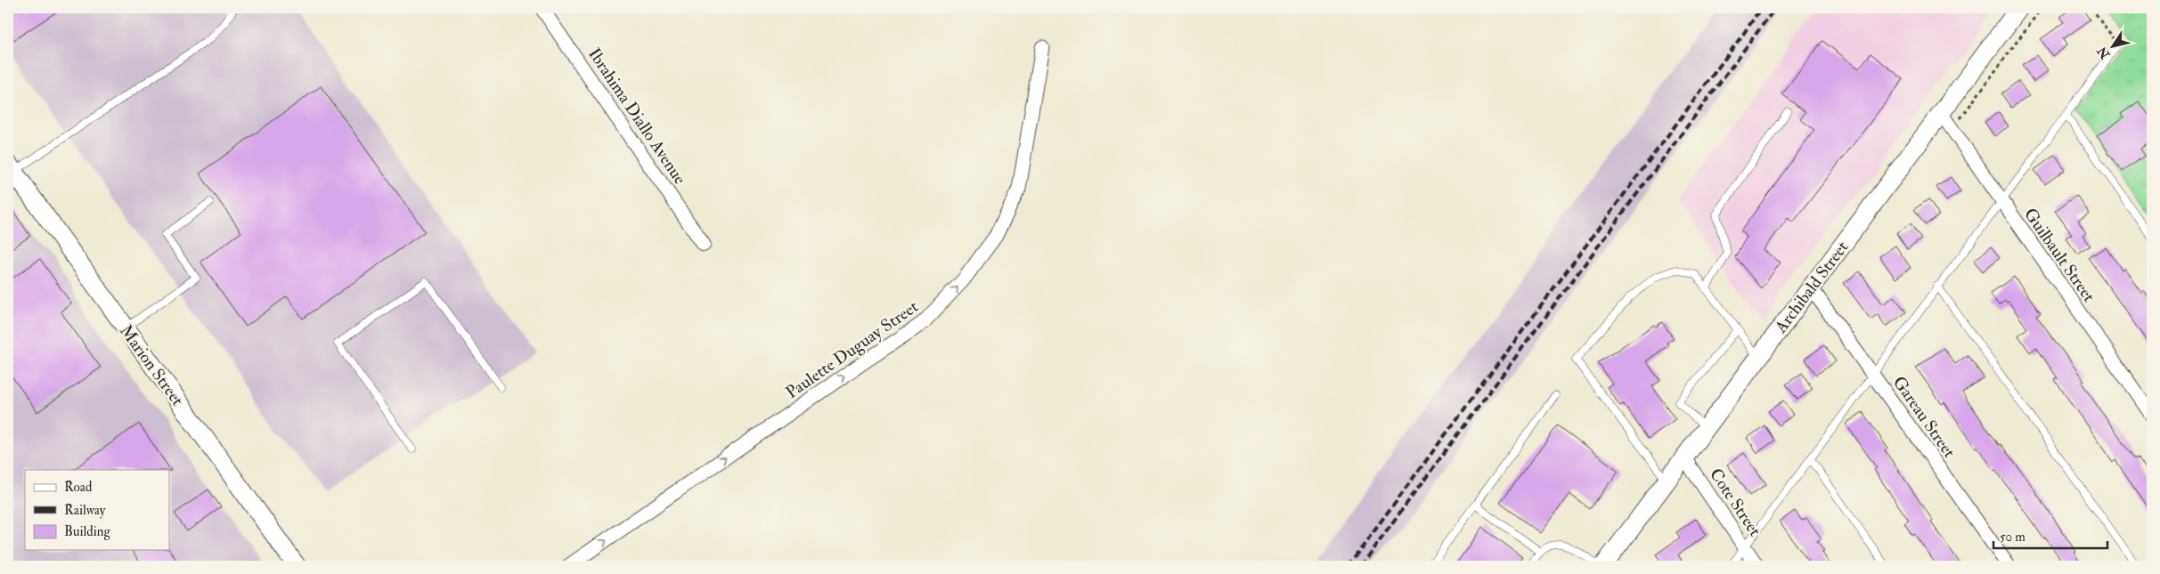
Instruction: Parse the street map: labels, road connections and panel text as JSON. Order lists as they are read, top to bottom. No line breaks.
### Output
{"streets":{"main road":["Archibald Street","Marion Street"],"street":["Ibrahima Diallo Avenue","Guilbault Street","Paulette Duguay Street","Gareau Street","Cote Street"]},"crossings":[["Guilbault Street","Archibald Street"],["Archibald Street","Gareau Street"],["Archibald Street","Cote Street"]],"one_way":["Paulette Duguay Street"],"legend":["Road","Railway","Building"],"scale_bar":"50 m","north":"bottom left"}
